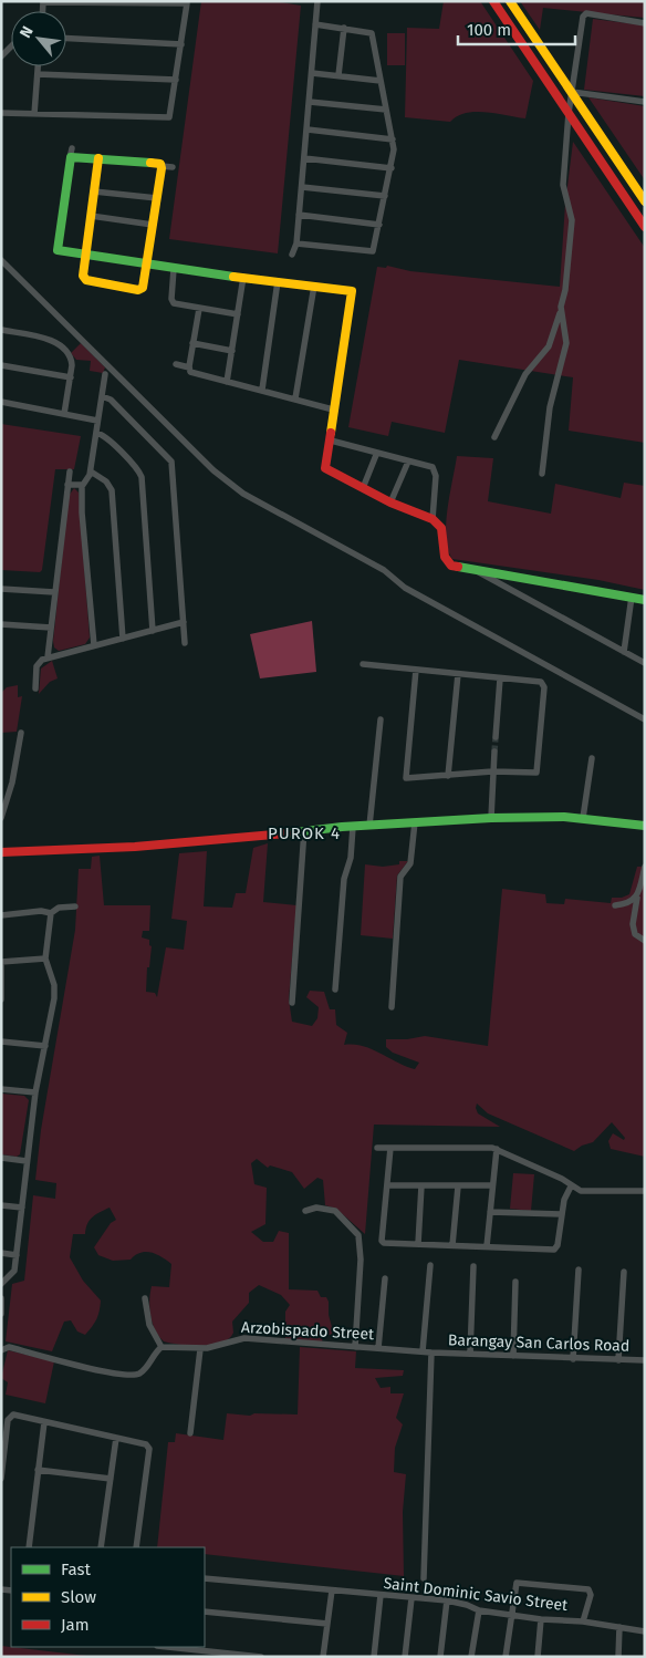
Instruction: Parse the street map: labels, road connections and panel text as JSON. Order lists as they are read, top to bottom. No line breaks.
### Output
{"streets":{"street":["Arzobispado Street","Barangay San Carlos Road","Saint Dominic Savio Street"]},"crossings":[["Arzobispado Street","Barangay San Carlos Road"]],"districts":["PUROK 4"],"legend":["Fast","Slow","Jam"],"scale_bar":"100 m","north":"top left"}
